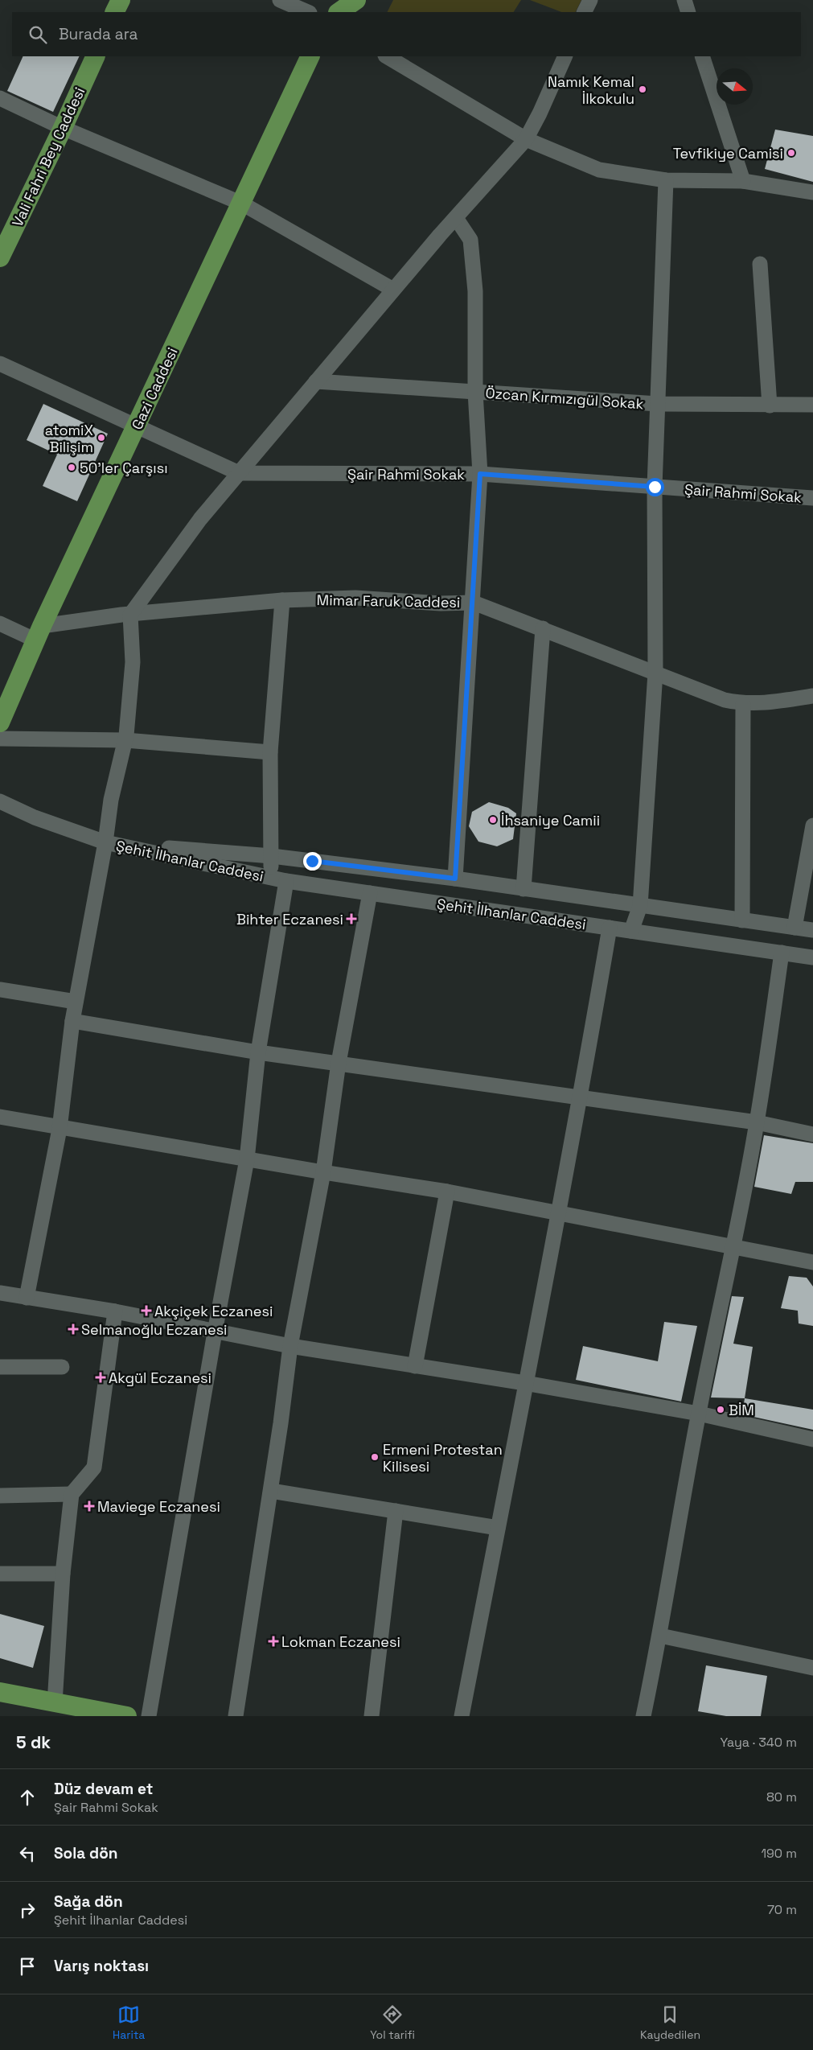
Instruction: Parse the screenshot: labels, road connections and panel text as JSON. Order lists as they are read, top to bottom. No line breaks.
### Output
{"streets":{"main road":["Vali Fahri Bey Caddesi","Gazi Caddesi"],"street":["Özcan Kırmızıgül Sokak","Şair Rahmi Sokak","Mimar Faruk Caddesi","Şehit İlhanlar Caddesi"]},"crossings":[["Gazi Caddesi","Mimar Faruk Caddesi"]],"places":{"other":["Namık Kemal İlkokulu","Tevfikiye Camisi","atomiX Bilişim","50'ler Çarşısı","İhsaniye Camii","BİM","Ermeni Protestan Kilisesi"],"health":["Bihter Eczanesi","Akçiçek Eczanesi","Selmanoğlu Eczanesi","Akgül Eczanesi","Maviege Eczanesi","Lokman Eczanesi"]},"north":"right","page":{"search":"Burada ara","heading":["5 dk","Yaya · 340 m"],"list":[["Düz devam et","Şair Rahmi Sokak","80 m"],["Sola dön","190 m"],["Sağa dön","Şehit İlhanlar Caddesi","70 m"],"Varış noktası"],"nav":["Harita","Yol tarifi","Kaydedilen"]}}
